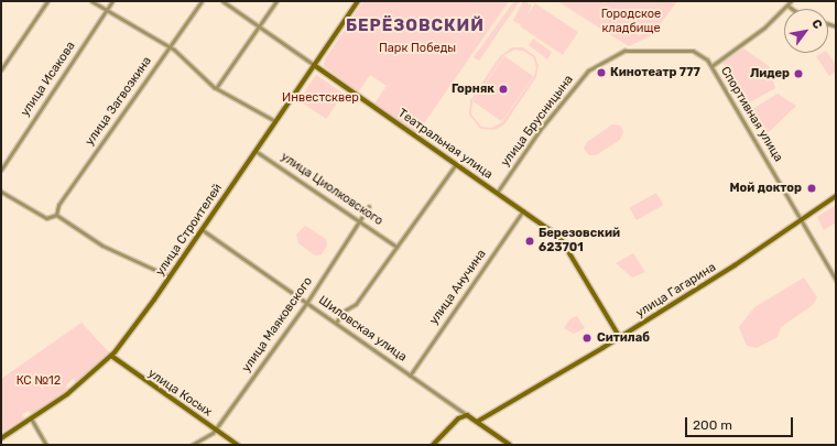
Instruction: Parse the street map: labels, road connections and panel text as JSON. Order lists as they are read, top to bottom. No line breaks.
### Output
{"streets":{"street":["улица Исакова","улица Загвозкина","Спортивная улица","улица Брусницына","Театральная улица","улица Циолковского","улица Строителей","улица Анучина","улица Гагарина","улица Маяковского","Шиловская улица","улица Косых"]},"crossings":[["Спортивная улица","улица Брусницына"],["Спортивная улица","улица Гагарина"],["улица Брусницына","Театральная улица"],["Театральная улица","улица Строителей"],["Театральная улица","улица Анучина"],["Театральная улица","улица Гагарина"],["улица Циолковского","улица Строителей"],["улица Циолковского","улица Маяковского"],["улица Строителей","Шиловская улица"],["улица Строителей","улица Косых"],["улица Анучина","Шиловская улица"],["улица Гагарина","Шиловская улица"],["улица Маяковского","Шиловская улица"],["улица Маяковского","улица Косых"]],"districts":["БЕРЁЗОВСКИЙ"],"parks":["Городское кладбище","Парк Победы","Инвестсквер","КС №12"],"places":["Кинотеатр 777","Лидер","Горняк","Мой доктор","Березовский 623701","Ситилаб"],"scale_bar":"200 m","north":"top right"}
